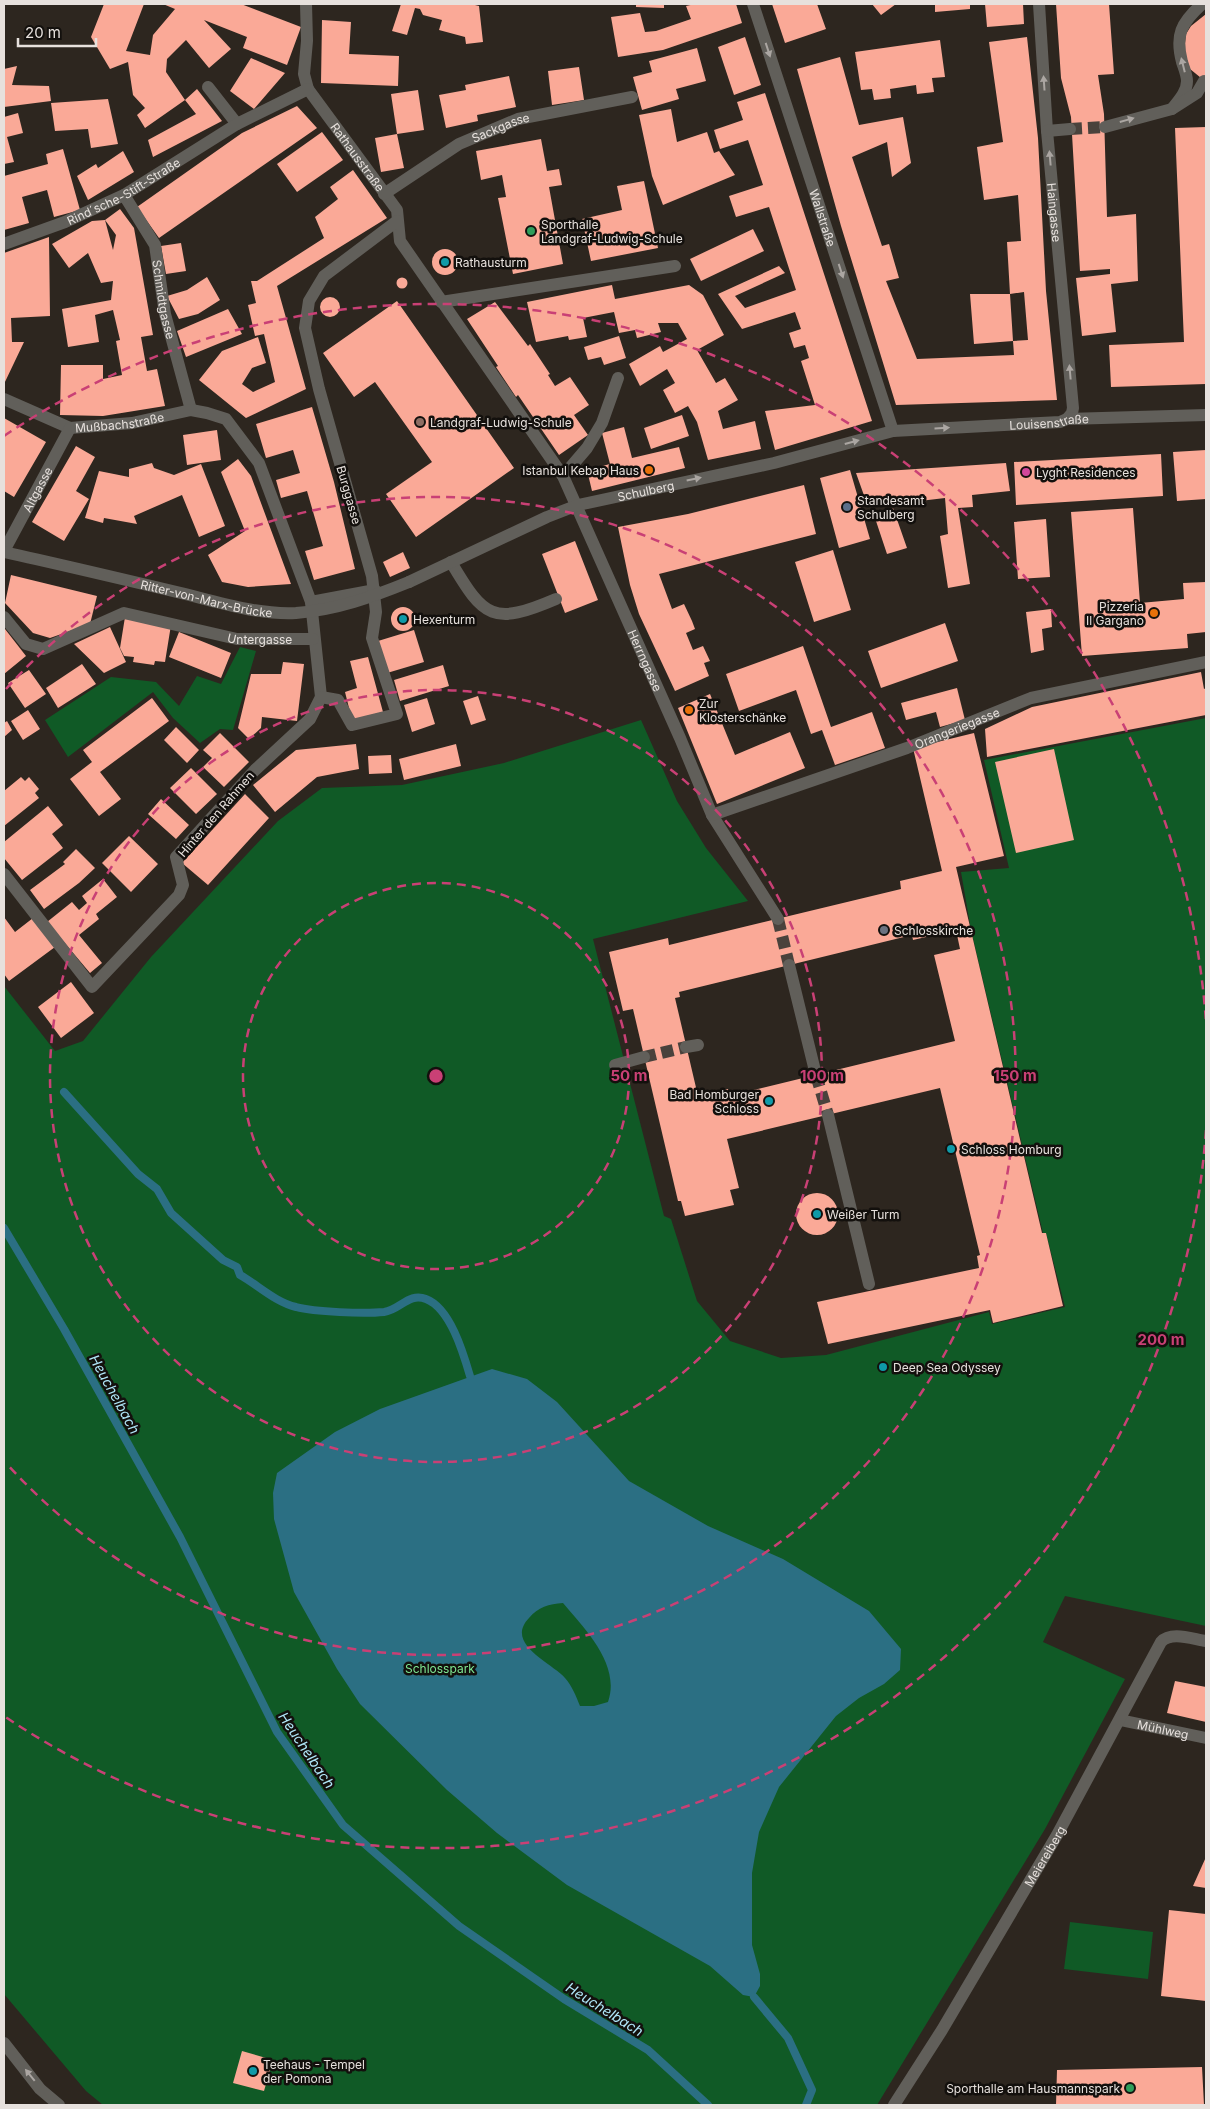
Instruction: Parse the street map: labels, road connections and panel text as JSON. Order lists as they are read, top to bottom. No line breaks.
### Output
{"streets":{"street":["Sackgasse","Rathausstraße","Rind´sche-Stift-Straße","Haingasse","Wallstraße","Schmidtgasse","Mußbachstraße","Louisenstraße","Schulberg","Altgasse","Burggasse","Ritter-von-Marx-Brücke","Untergasse","Herrngasse","Orangeriegasse","Hinter den Rahmen","Mühlweg","Meiereiberg"]},"crossings":[["Sackgasse","Rathausstraße"],["Rathausstraße","Rind´sche-Stift-Straße"],["Rathausstraße","Schulberg"],["Rathausstraße","Burggasse"],["Rathausstraße","Herrngasse"],["Rind´sche-Stift-Straße","Schmidtgasse"],["Haingasse","Louisenstraße"],["Wallstraße","Louisenstraße"],["Wallstraße","Schulberg"],["Schmidtgasse","Mußbachstraße"],["Mußbachstraße","Altgasse"],["Louisenstraße","Schulberg"],["Schulberg","Ritter-von-Marx-Brücke"],["Schulberg","Herrngasse"],["Altgasse","Ritter-von-Marx-Brücke"],["Burggasse","Hinter den Rahmen"],["Herrngasse","Orangeriegasse"],["Mühlweg","Meiereiberg"]],"one_way":["Haingasse","Wallstraße","Louisenstraße","Schulberg"],"water":["Heuchelbach"],"parks":["Schlosspark"],"places":["Sporthalle Landgraf-Ludwig-Schule","Rathausturm","Landgraf-Ludwig-Schule","Istanbul Kebap Haus","Lyght Residences","Standesamt Schulberg","Pizzeria Il Gargano","Hexenturm","Zur Klosterschänke","Schlosskirche","Bad Homburger Schloss","Schloss Homburg","Weißer Turm","Deep Sea Odyssey","Teehaus - Tempel der Pomona","Sporthalle am Hausmannspark"],"scale_bar":"20 m","rings":["50 m","100 m","150 m","200 m"]}
